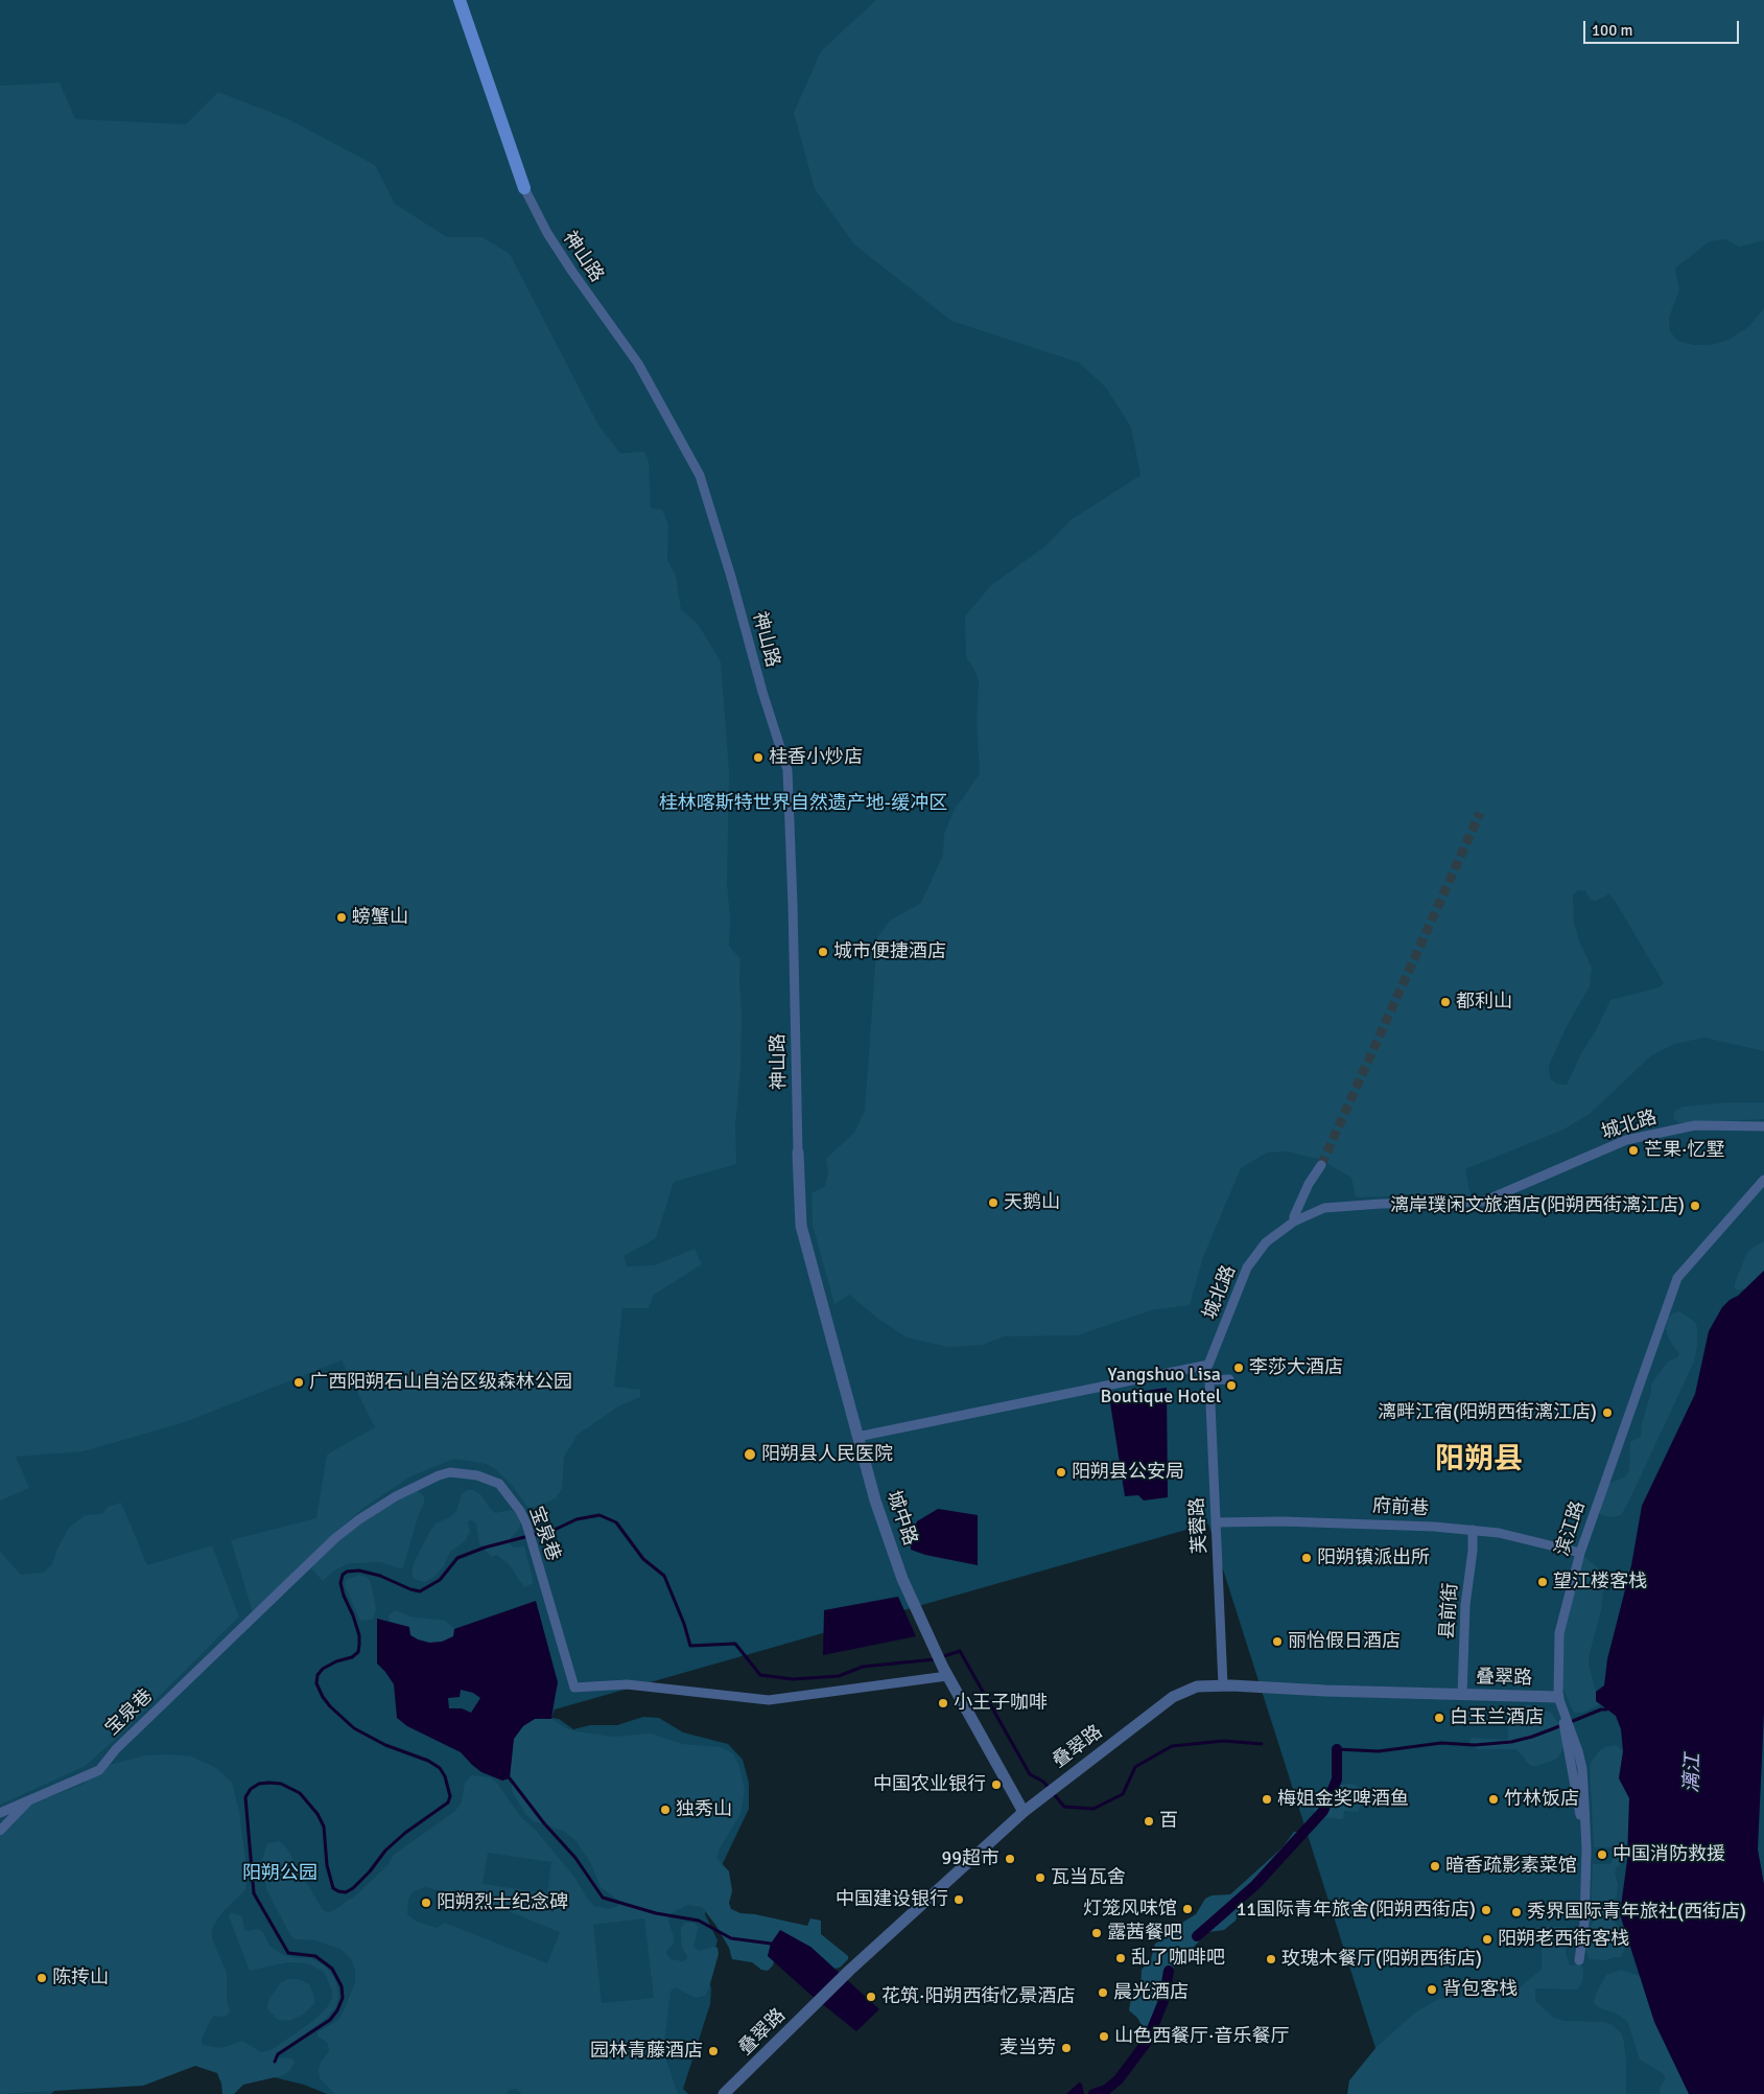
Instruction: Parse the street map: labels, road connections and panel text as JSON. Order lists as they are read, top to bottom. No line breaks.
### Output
{"streets":{"street":["神山路","城北路","府前巷","城中路","芙蓉路","滨江路","宝泉巷","县前街","叠翠路"]},"crossings":[["神山路","城中路"],["城北路","芙蓉路"],["府前巷","芙蓉路"],["府前巷","滨江路"],["府前巷","县前街"],["城中路","宝泉巷"],["城中路","叠翠路"],["芙蓉路","叠翠路"],["滨江路","叠翠路"],["县前街","叠翠路"]],"districts":["阳朔县"],"water":["漓江"],"parks":["桂林喀斯特世界自然遗产地-缓冲区","阳朔公园"],"places":["桂香小炒店","螃蟹山","城市便捷酒店","都利山","芒果·忆墅","天鹅山","漓岸璞闲文旅酒店(阳朔西街漓江店)","李莎大酒店","广西阳朔石山自治区级森林公园","Yangshuo Lisa Boutique Hotel","漓畔江宿(阳朔西街漓江店)","阳朔县人民医院","阳朔县公安局","阳朔镇派出所","望江楼客栈","丽怡假日酒店","小王子咖啡","白玉兰酒店","中国农业银行","梅姐金奖啤酒鱼","竹林饭店","独秀山","百","中国消防救援","99超市","暗香疏影素菜馆","瓦当瓦舍","中国建设银行","阳朔烈士纪念碑","灯笼风味馆","11国际青年旅舍(阳朔西街店)","秀界国际青年旅社(西街店)","露茜餐吧","阳朔老西街客栈","乱了咖啡吧","玫瑰木餐厅(阳朔西街店)","陈抟山","背包客栈","晨光酒店","花筑·阳朔西街忆景酒店","山色西餐厅·音乐餐厅","麦当劳","园林青藤酒店"],"scale_bar":"100 m"}
